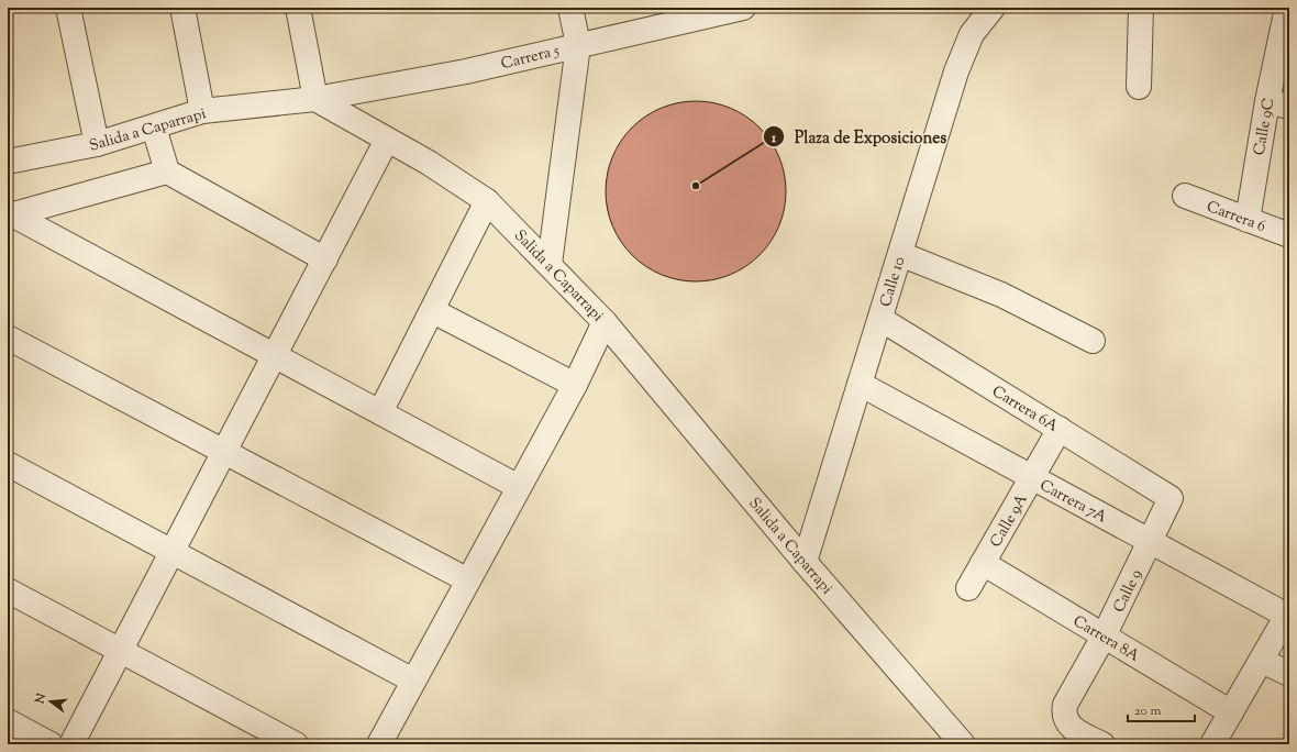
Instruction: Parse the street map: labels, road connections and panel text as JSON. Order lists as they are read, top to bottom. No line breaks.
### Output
{"streets":{"street":["Carrera 5","Calle 9C","Salida a Caparrapi","Carrera 6","Calle 10","Carrera 6A","Carrera 7A","Calle 9A","Calle 9","Carrera 8A"]},"crossings":[["Carrera 5","Salida a Caparrapi"],["Calle 9C","Carrera 6"],["Salida a Caparrapi","Calle 10"],["Calle 10","Carrera 6A"],["Calle 10","Carrera 7A"],["Carrera 6A","Calle 9A"],["Carrera 6A","Calle 9"],["Carrera 7A","Calle 9A"],["Carrera 7A","Calle 9"],["Calle 9A","Carrera 8A"],["Calle 9","Carrera 8A"]],"places":["Plaza de Exposiciones"],"scale_bar":"20 m","north":"left"}
